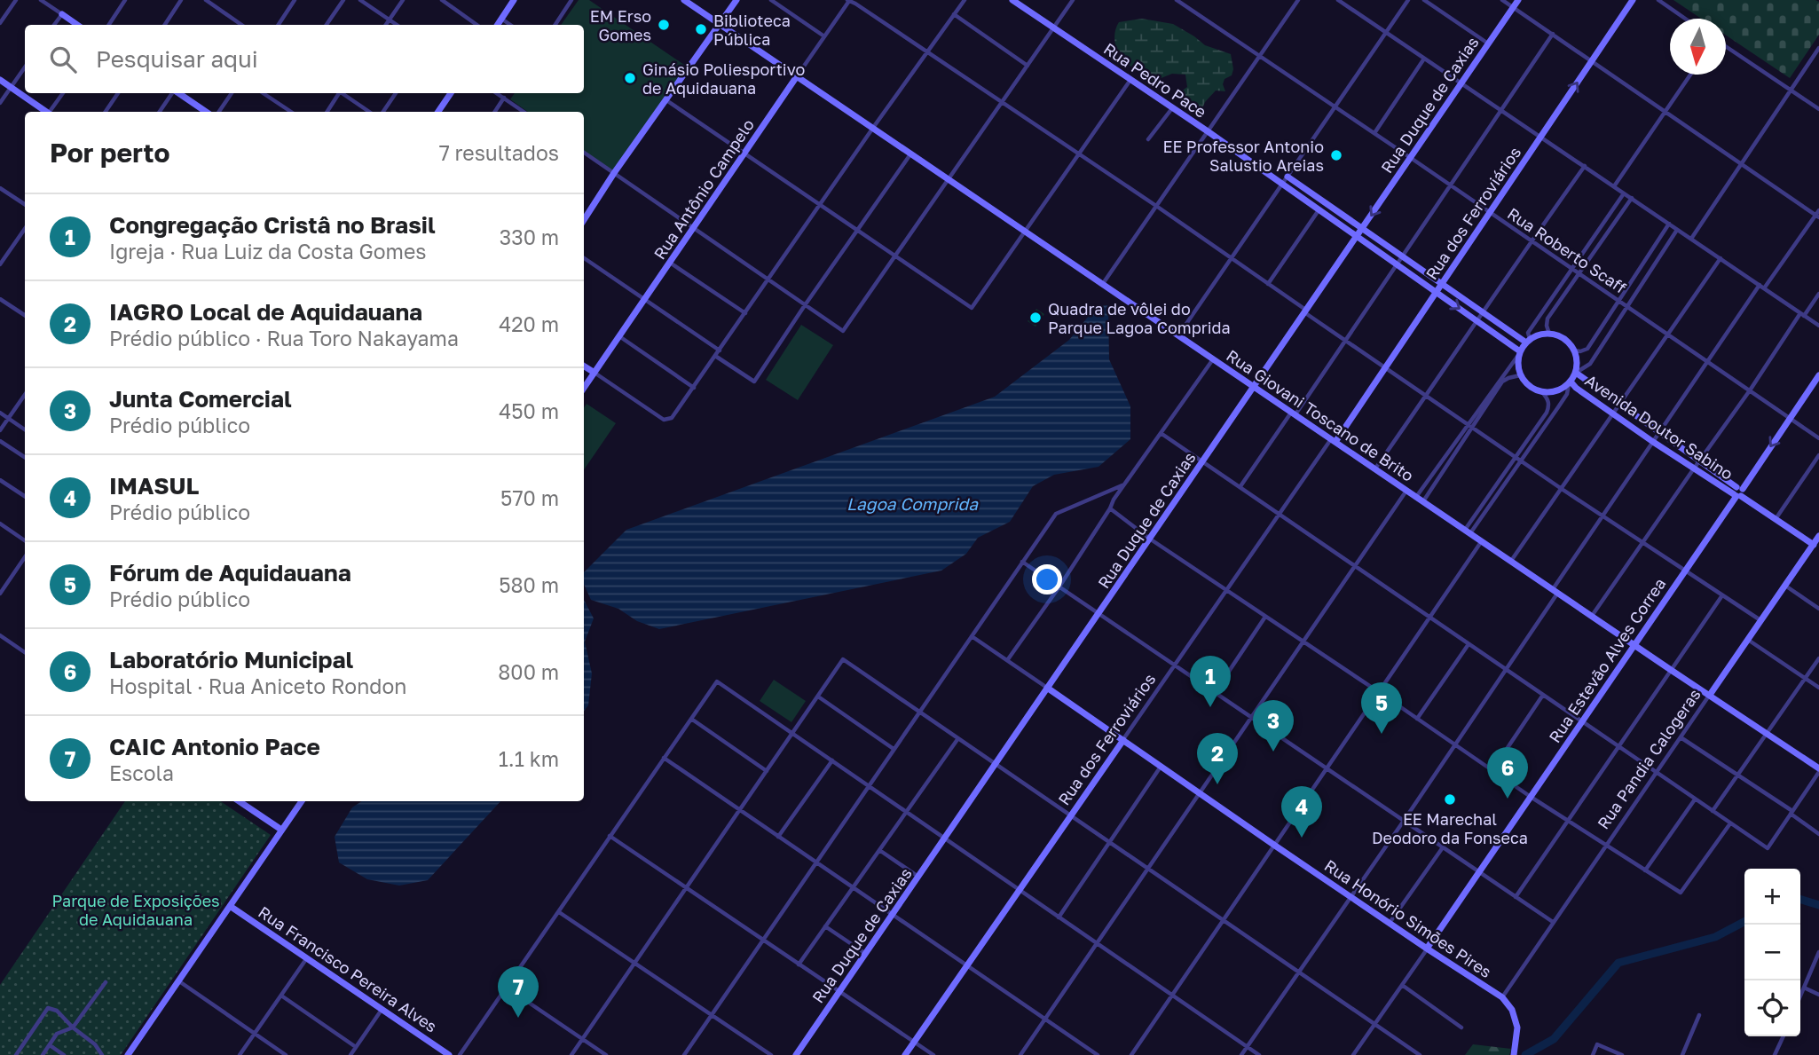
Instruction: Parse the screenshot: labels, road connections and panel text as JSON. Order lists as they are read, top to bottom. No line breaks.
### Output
{"streets":{"main road":["Rua Pedro Pace","Rua Duque de Caxias","Rua Antônio Campelo","Rua dos Ferroviários","Rua Giovani Toscano de Brito","Avenida Doutor Sabino","Rua Estevão Alves Correa","Rua Pandia Calogeras","Rua Honório Simões Pires","Rua Francisco Pereira Alves"],"street":["Rua Roberto Scaff"]},"crossings":[["Rua Duque de Caxias","Rua Roberto Scaff"],["Rua Duque de Caxias","Rua Giovani Toscano de Brito"],["Rua Duque de Caxias","Rua Honório Simões Pires"],["Rua Antônio Campelo","Rua Giovani Toscano de Brito"],["Rua dos Ferroviários","Rua Roberto Scaff"],["Rua dos Ferroviários","Rua Giovani Toscano de Brito"],["Rua dos Ferroviários","Rua Honório Simões Pires"],["Rua Roberto Scaff","Rua Estevão Alves Correa"],["Rua Giovani Toscano de Brito","Rua Estevão Alves Correa"],["Rua Giovani Toscano de Brito","Rua Pandia Calogeras"],["Avenida Doutor Sabino","Rua Estevão Alves Correa"],["Avenida Doutor Sabino","Rua Pandia Calogeras"],["Rua Estevão Alves Correa","Rua Honório Simões Pires"],["Rua Pandia Calogeras","Rua Honório Simões Pires"]],"water":["Lagoa Comprida"],"parks":["Parque de Exposições de Aquidauana"],"places":["EM Erso Gomes","Biblioteca Pública","Ginásio Poliesportivo de Aquidauana","EE Professor Antonio Salustio Areias","Quadra de vôlei do Parque Lagoa Comprida","EE Marechal Deodoro da Fonseca"],"north":"bottom","page":{"search":"Pesquisar aqui","heading":["Por perto","7 resultados"],"list":[{"mark":"1","name":"Congregação Cristâ no Brasil","note":"Igreja · Rua Luiz da Costa Gomes","value":"330 m"},{"mark":"2","name":"IAGRO Local de Aquidauana","note":"Prédio público · Rua Toro Nakayama","value":"420 m"},{"mark":"3","name":"Junta Comercial","note":"Prédio público","value":"450 m"},{"mark":"4","name":"IMASUL","note":"Prédio público","value":"570 m"},{"mark":"5","name":"Fórum de Aquidauana","note":"Prédio público","value":"580 m"},{"mark":"6","name":"Laboratório Municipal","note":"Hospital · Rua Aniceto Rondon","value":"800 m"},{"mark":"7","name":"CAIC Antonio Pace","note":"Escola","value":"1.1 km"}],"pins":["1","5","3","2","6","4","7"],"map_buttons":["+","−"]}}
